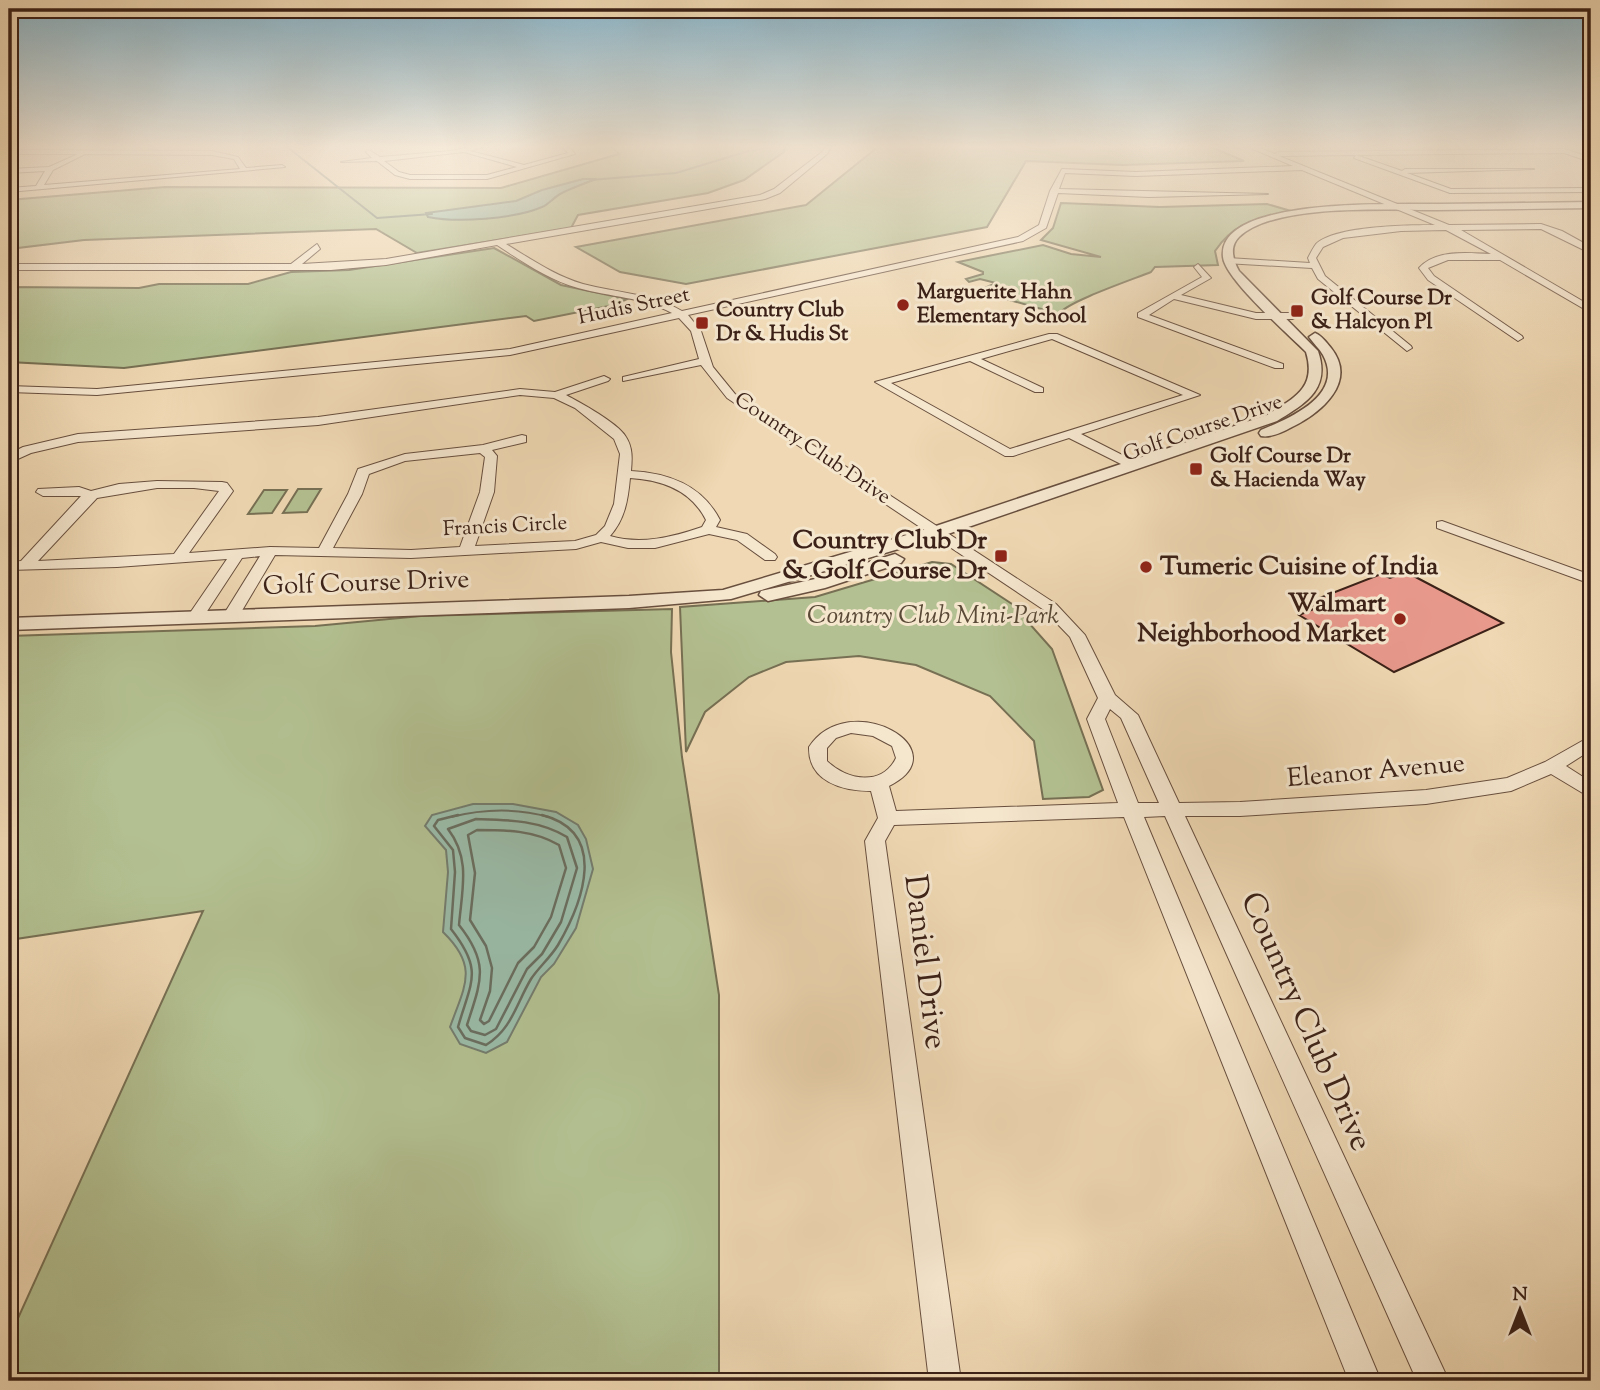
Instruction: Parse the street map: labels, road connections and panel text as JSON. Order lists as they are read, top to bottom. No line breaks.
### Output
{"streets":{"street":["Hudis Street","Golf Course Drive","Country Club Drive","Francis Circle","Eleanor Avenue","Daniel Drive"]},"crossings":[["Hudis Street","Country Club Drive"],["Golf Course Drive","Country Club Drive"],["Country Club Drive","Eleanor Avenue"]],"parks":["Country Club Mini-Park"],"places":{"other":["Marguerite Hahn Elementary School","Tumeric Cuisine of India","Walmart Neighborhood Market"],"transit":["Golf Course Dr & Halcyon Pl","Country Club Dr & Hudis St","Golf Course Dr & Hacienda Way","Country Club Dr & Golf Course Dr"]},"north":"top"}
